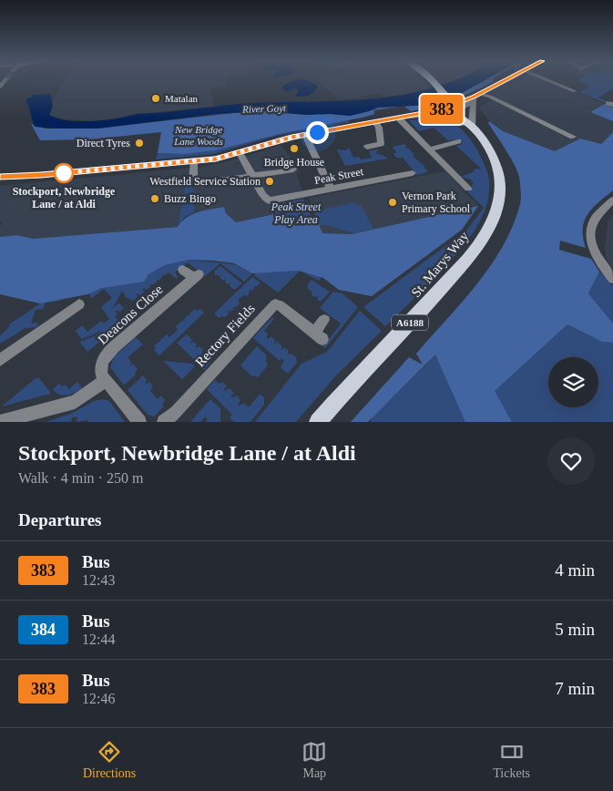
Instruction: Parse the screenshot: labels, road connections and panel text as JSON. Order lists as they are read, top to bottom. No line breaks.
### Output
{"streets":{"main road":["St. Marys Way","A6188"],"street":["Peak Street","Deacons Close","Rectory Fields"]},"water":["River Goyt"],"parks":["New Bridge Lane Woods","Peak Street Play Area"],"places":["Matalan","Direct Tyres","Bridge House","Stockport, Newbridge Lane / at Aldi","Westfield Service Station","Buzz Bingo","Vernon Park Primary School"],"lines":["bus line 383"],"page":{"on_map":"383","heading":[["Stockport, Newbridge Lane / at Aldi","Walk · 4 min · 250 m"],"Departures"],"list":[{"mark":"383","name":"Bus","note":"12:43","value":"4 min"},{"mark":"384","name":"Bus","note":"12:44","value":"5 min"},{"mark":"383","name":"Bus","note":"12:46","value":"7 min"}],"tabs":["Directions","Map","Tickets"]}}
